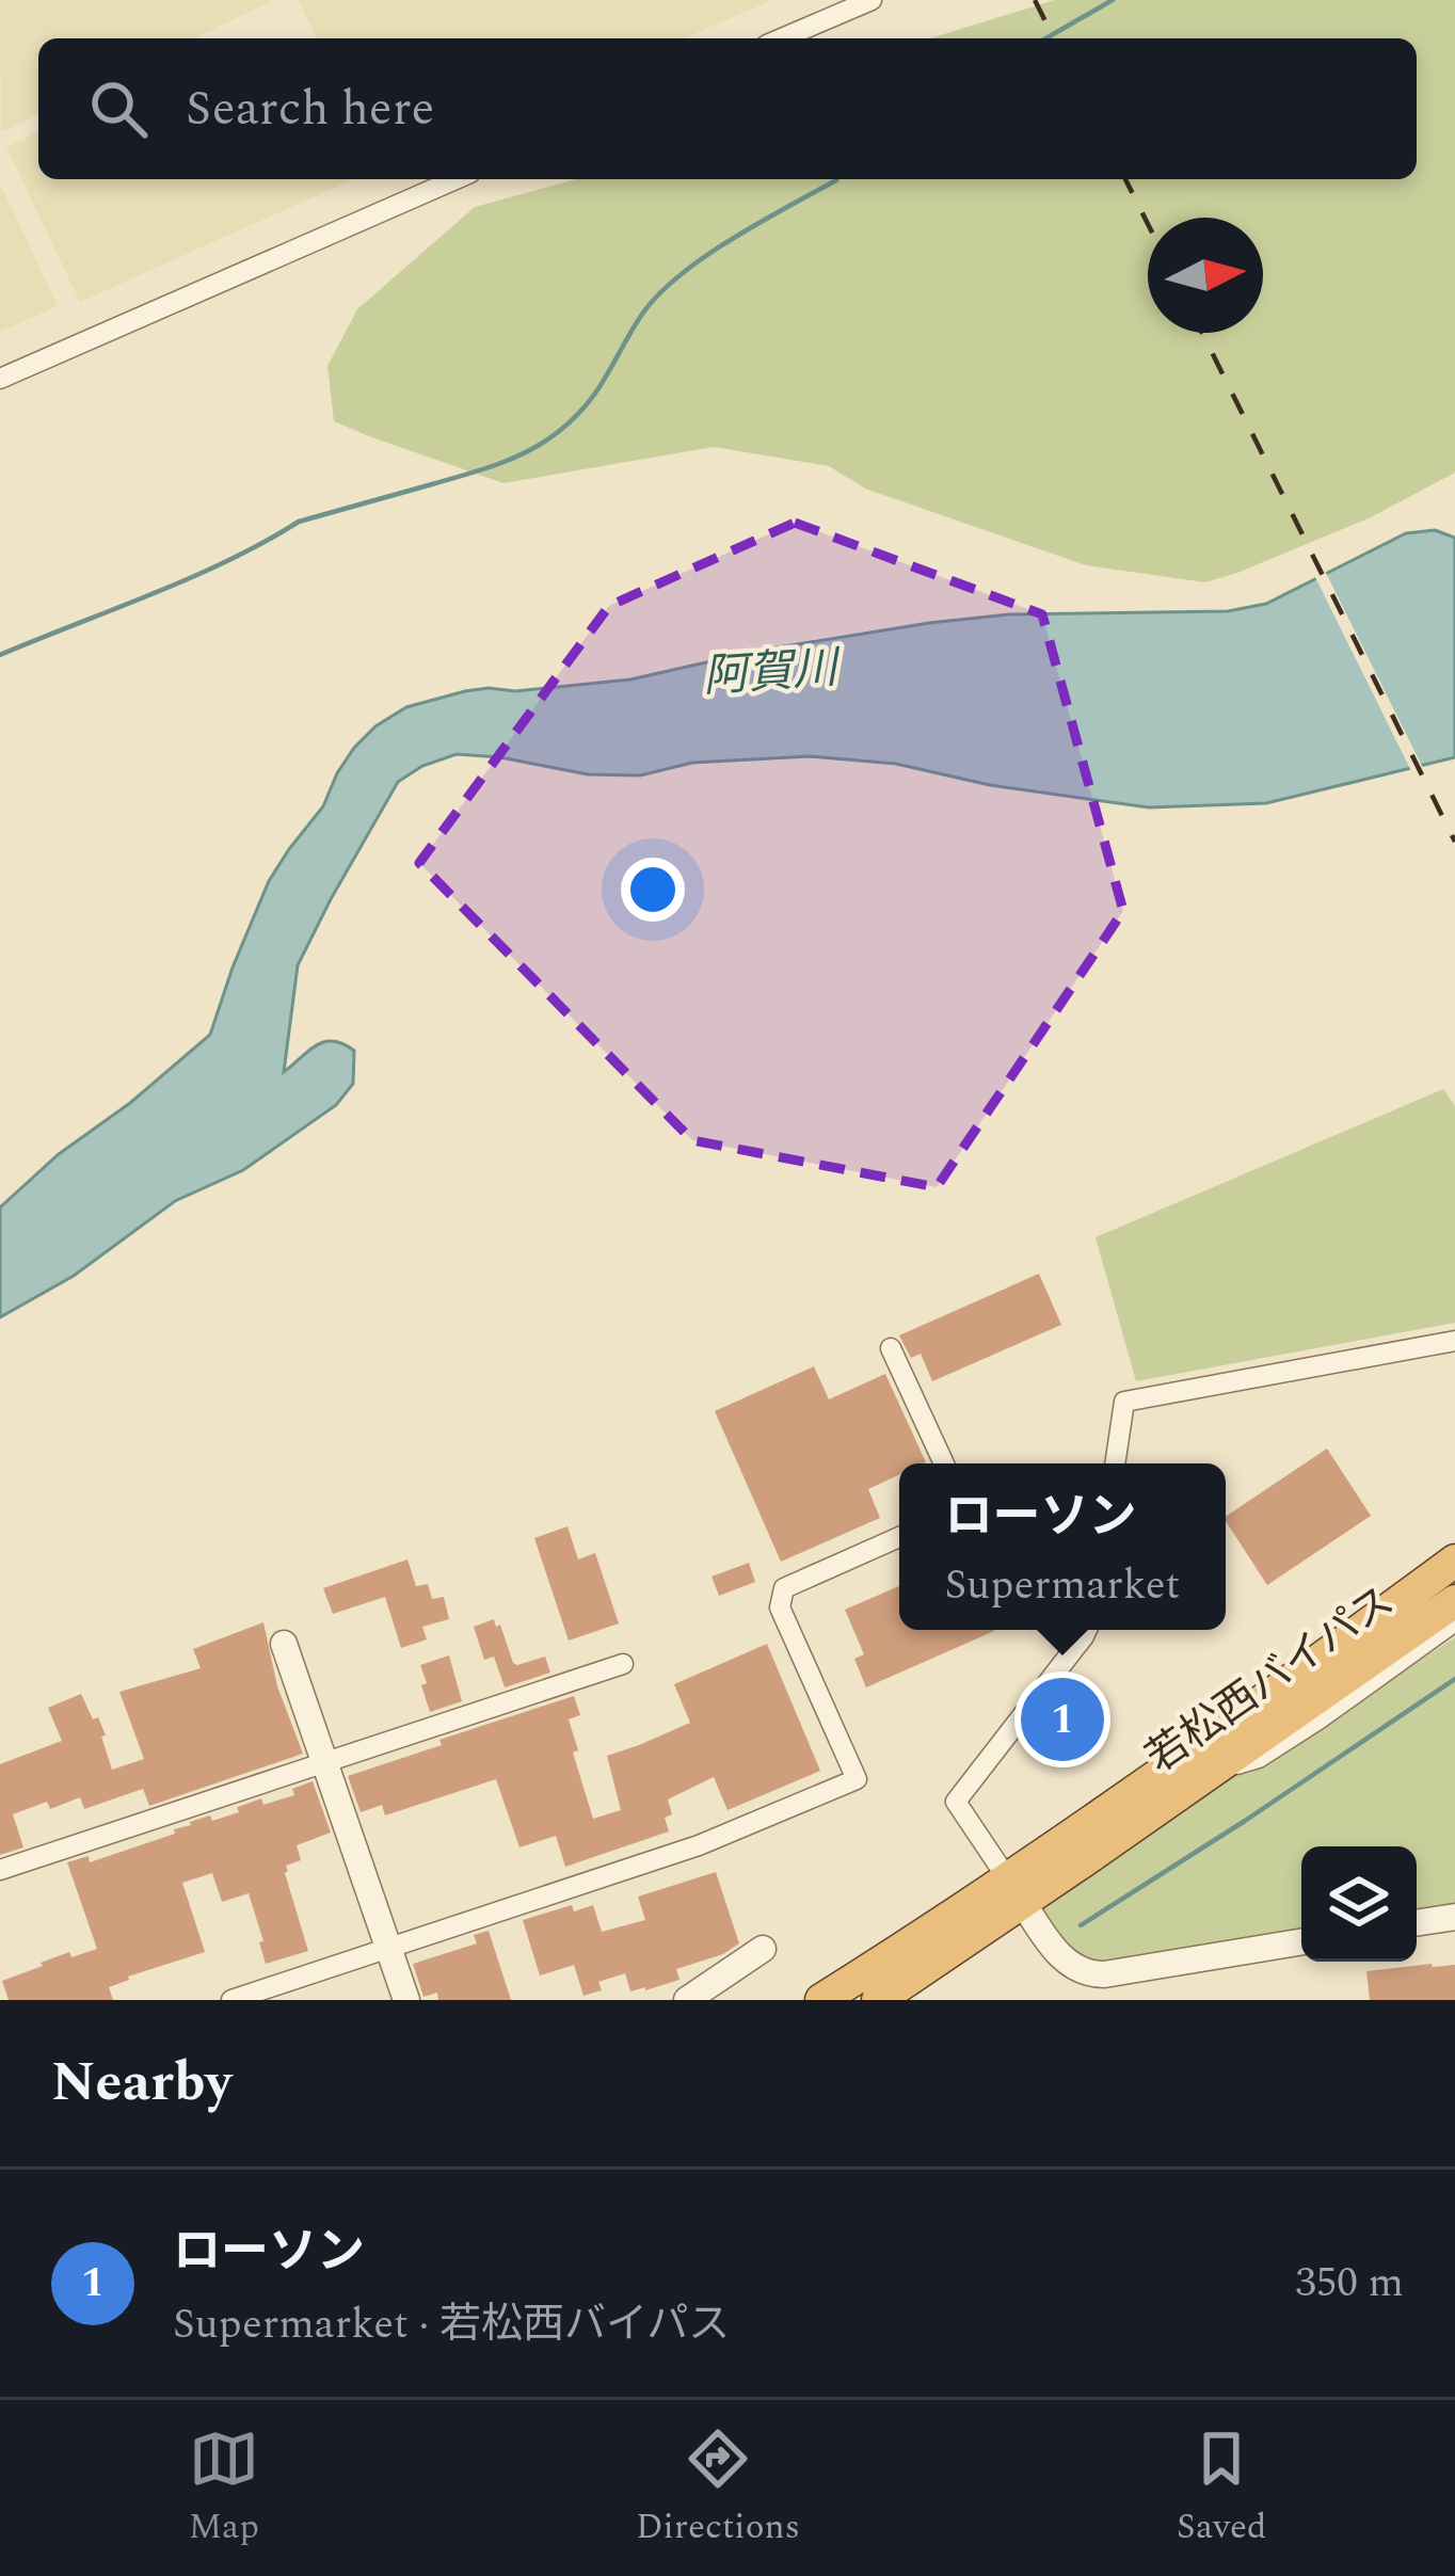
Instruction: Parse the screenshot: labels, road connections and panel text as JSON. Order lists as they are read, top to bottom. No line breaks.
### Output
{"streets":{"highway":["若松西バイパス"]},"water":["阿賀川"],"north":"right","page":{"search":"Search here","popup":["ローソン","Supermarket"],"pins":"1","heading":"Nearby","list":[{"mark":"1","name":"ローソン","note":"Supermarket · 若松西バイパス","value":"350 m"}],"nav":["Map","Directions","Saved"]}}
